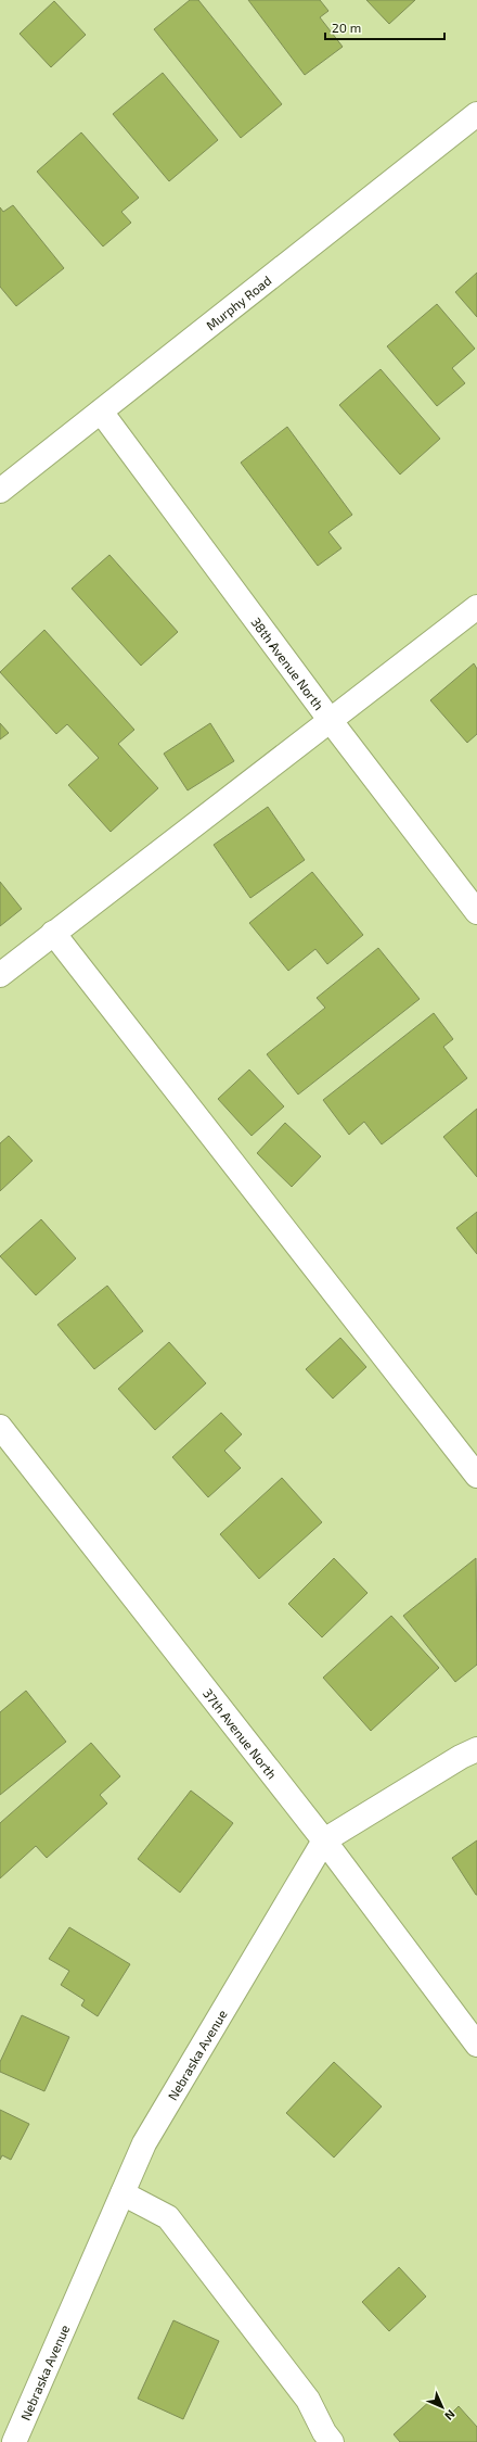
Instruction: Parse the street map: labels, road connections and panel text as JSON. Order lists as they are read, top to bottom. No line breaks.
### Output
{"streets":{"street":["Murphy Road","38th Avenue North","37th Avenue North","Nebraska Avenue"]},"crossings":[["Murphy Road","38th Avenue North"],["37th Avenue North","Nebraska Avenue"]],"scale_bar":"20 m","north":"bottom right"}
